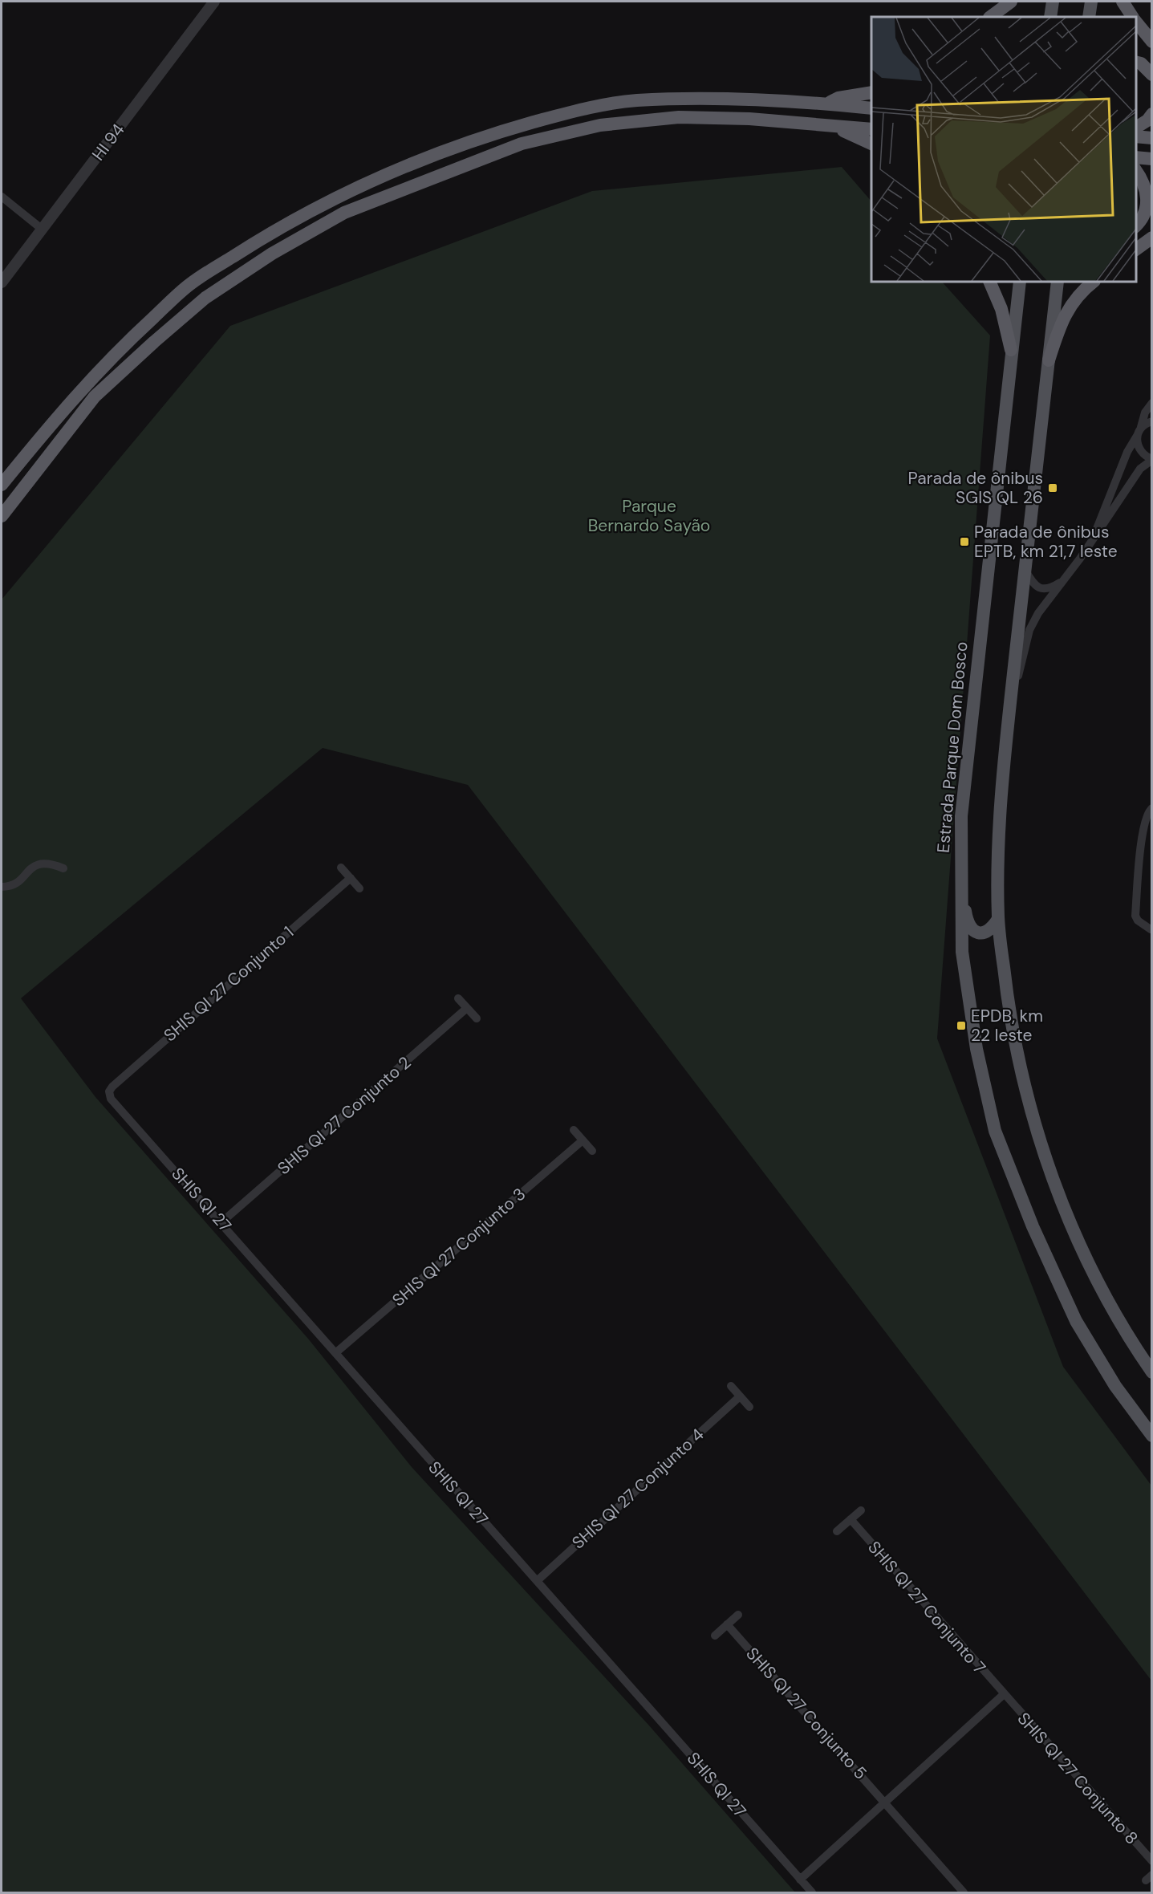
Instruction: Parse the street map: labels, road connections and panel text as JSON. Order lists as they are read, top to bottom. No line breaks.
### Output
{"streets":{"main road":["Estrada Parque Dom Bosco"],"street":["HI 94","SHIS QI 27 Conjunto 1","SHIS QI 27 Conjunto 2","SHIS QI 27","SHIS QI 27 Conjunto 3","SHIS QI 27 Conjunto 4","SHIS QI 27 Conjunto 7","SHIS QI 27 Conjunto 5","SHIS QI 27 Conjunto 8"]},"crossings":[["SHIS QI 27 Conjunto 1","SHIS QI 27"],["SHIS QI 27 Conjunto 2","SHIS QI 27"],["SHIS QI 27","SHIS QI 27 Conjunto 3"],["SHIS QI 27","SHIS QI 27 Conjunto 4"],["SHIS QI 27 Conjunto 7","SHIS QI 27 Conjunto 8"]],"parks":["Parque Bernardo Sayão"],"places":{"transit":["Parada de ônibus SGIS QL 26","Parada de ônibus EPTB, km 21,7 leste","EPDB, km 22 leste"]}}
